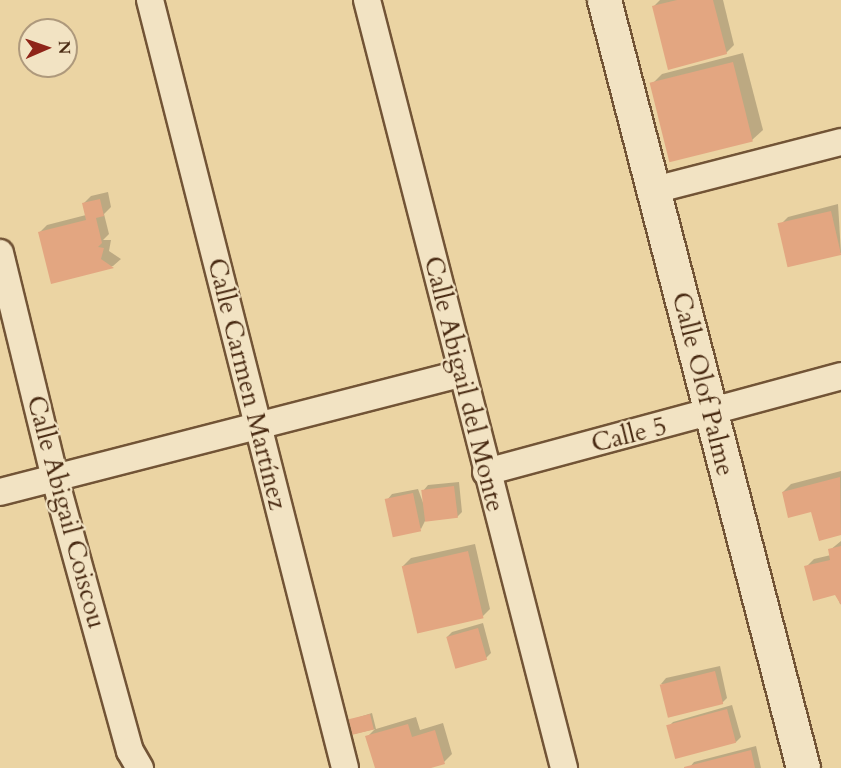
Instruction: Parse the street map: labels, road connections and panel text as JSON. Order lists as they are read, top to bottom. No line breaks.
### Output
{"streets":{"street":["Calle Carmen Martínez","Calle Abigail del Monte","Calle Olof Palme","Calle 5","Calle Abigail Coiscou"]},"crossings":[["Calle Abigail del Monte","Calle 5"],["Calle Olof Palme","Calle 5"]],"north":"right"}
